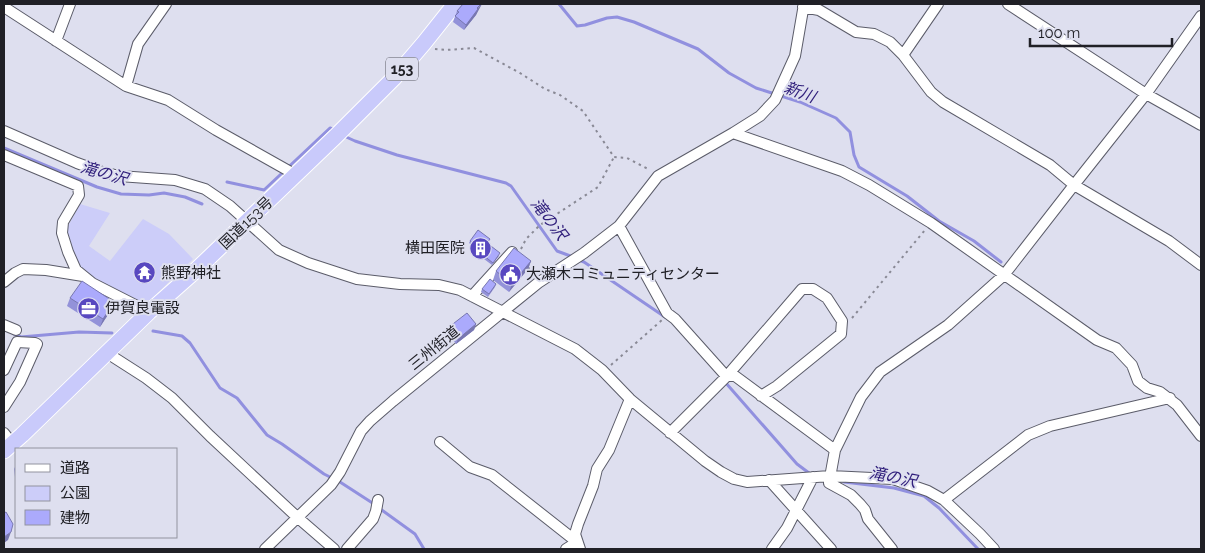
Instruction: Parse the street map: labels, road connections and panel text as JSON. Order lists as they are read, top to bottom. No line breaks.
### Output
{"streets":{"highway":["153","国道153号"],"street":["三州街道"]},"water":["新川","滝の沢"],"places":{"building":["横田医院"],"temple":["熊野神社"],"public building":["大瀬木コミュニティセンター"],"office":["伊賀良電設"]},"legend":["道路","公園","建物"],"scale_bar":"100 m"}
